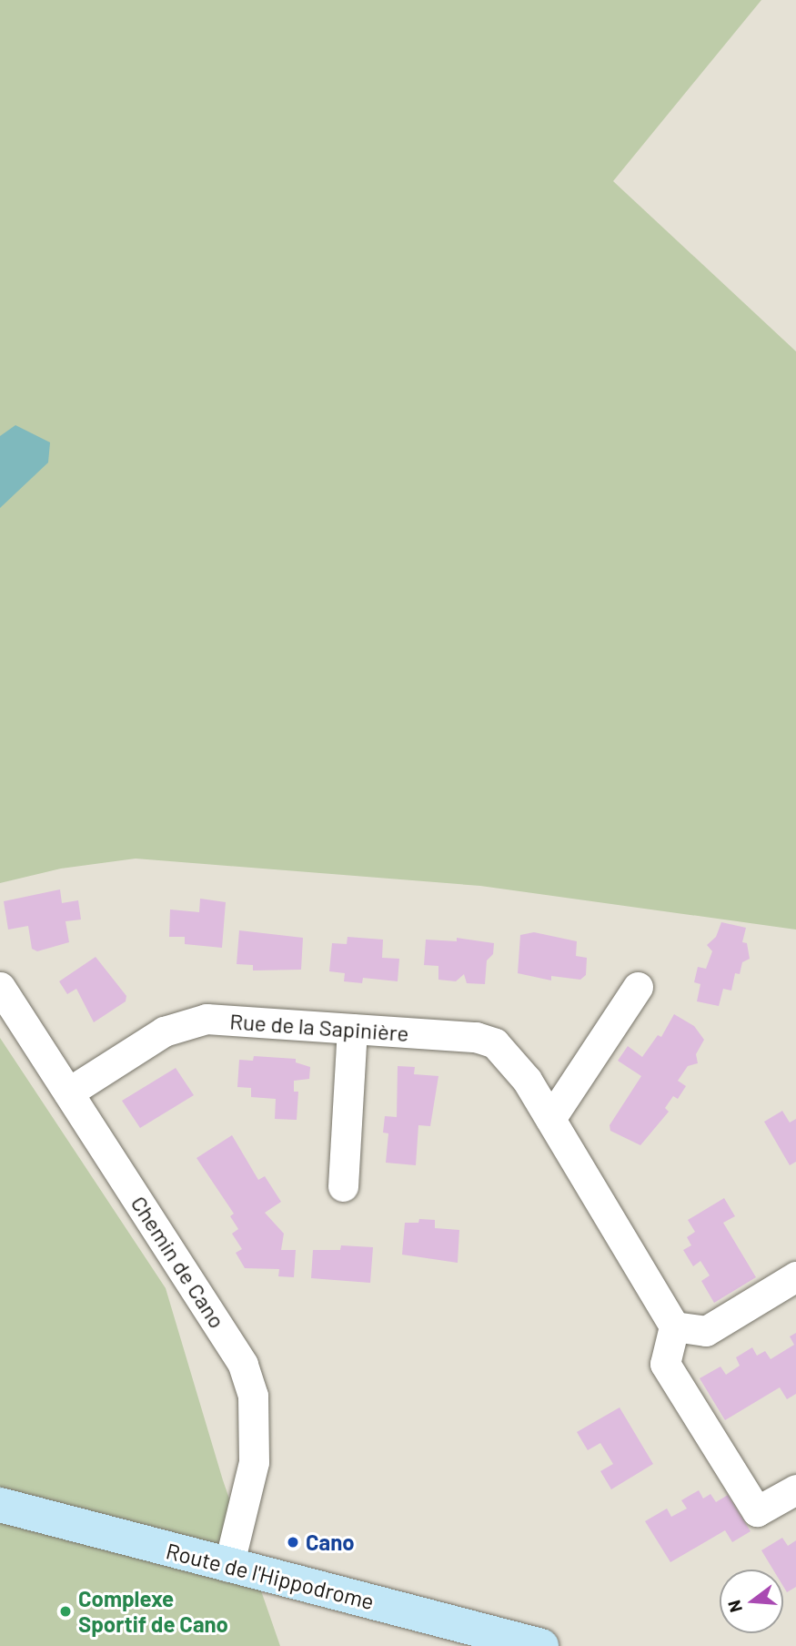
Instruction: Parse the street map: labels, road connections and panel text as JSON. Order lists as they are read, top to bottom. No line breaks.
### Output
{"streets":{"main road":["Route de l'Hippodrome"],"street":["Rue de la Sapinière","Chemin de Cano"]},"crossings":[["Rue de la Sapinière","Chemin de Cano"],["Chemin de Cano","Route de l'Hippodrome"]],"places":["Cano","Complexe Sportif de Cano"],"north":"left"}
